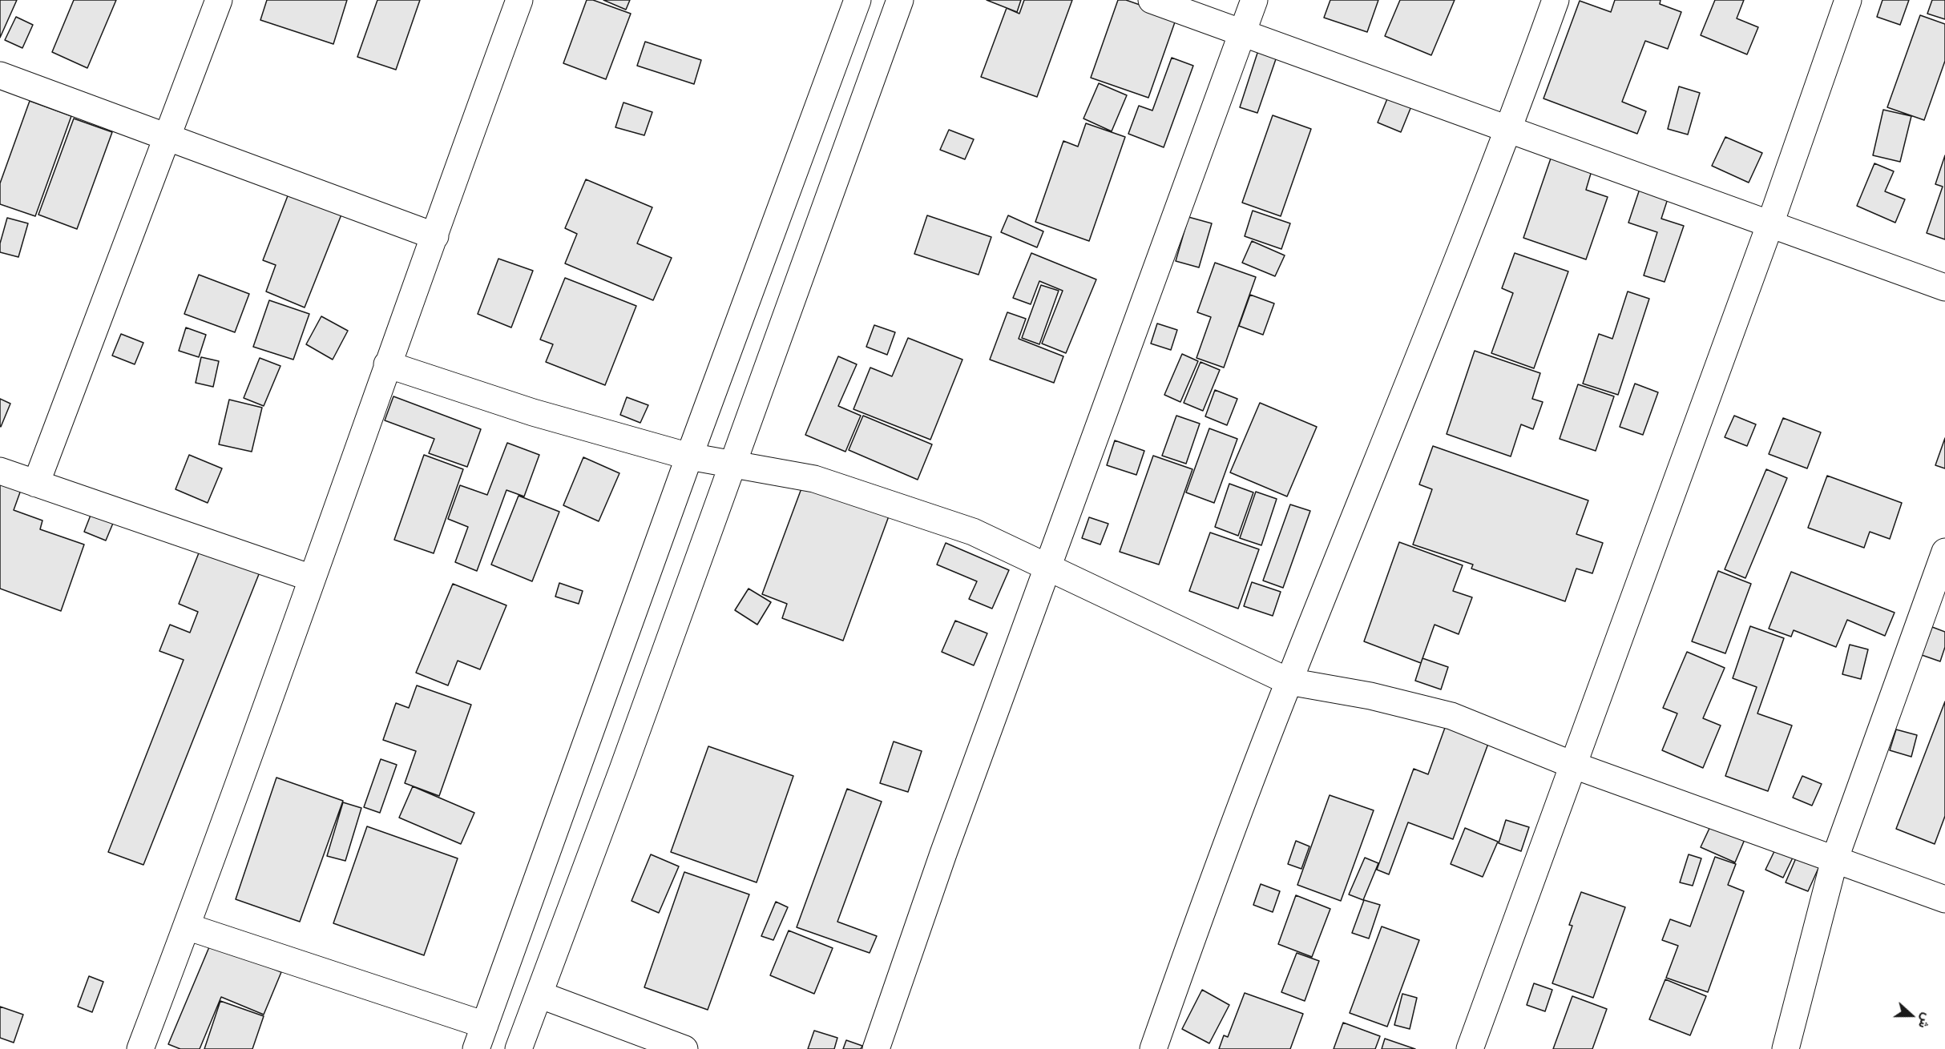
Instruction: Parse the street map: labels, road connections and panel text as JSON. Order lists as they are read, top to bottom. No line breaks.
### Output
{"north":"right"}
